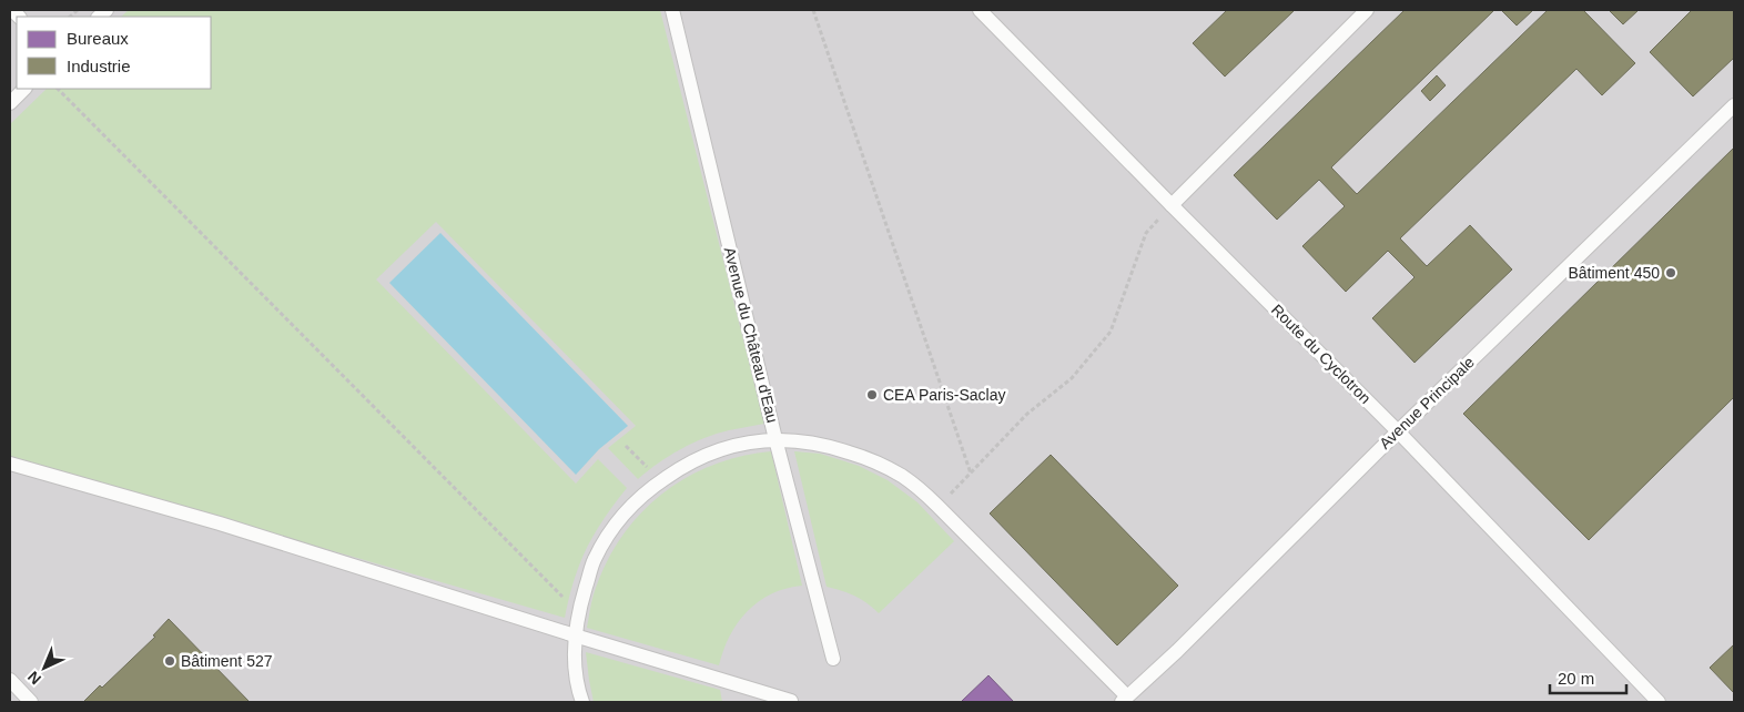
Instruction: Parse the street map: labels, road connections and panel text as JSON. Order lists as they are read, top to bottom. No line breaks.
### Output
{"streets":{"lane":["Avenue du Château d'Eau","Route du Cyclotron","Avenue Principale"]},"crossings":[["Route du Cyclotron","Avenue Principale"]],"places":["Bâtiment 450","CEA Paris-Saclay","Bâtiment 527"],"legend":["Bureaux","Industrie"],"scale_bar":"20 m","north":"bottom left"}
